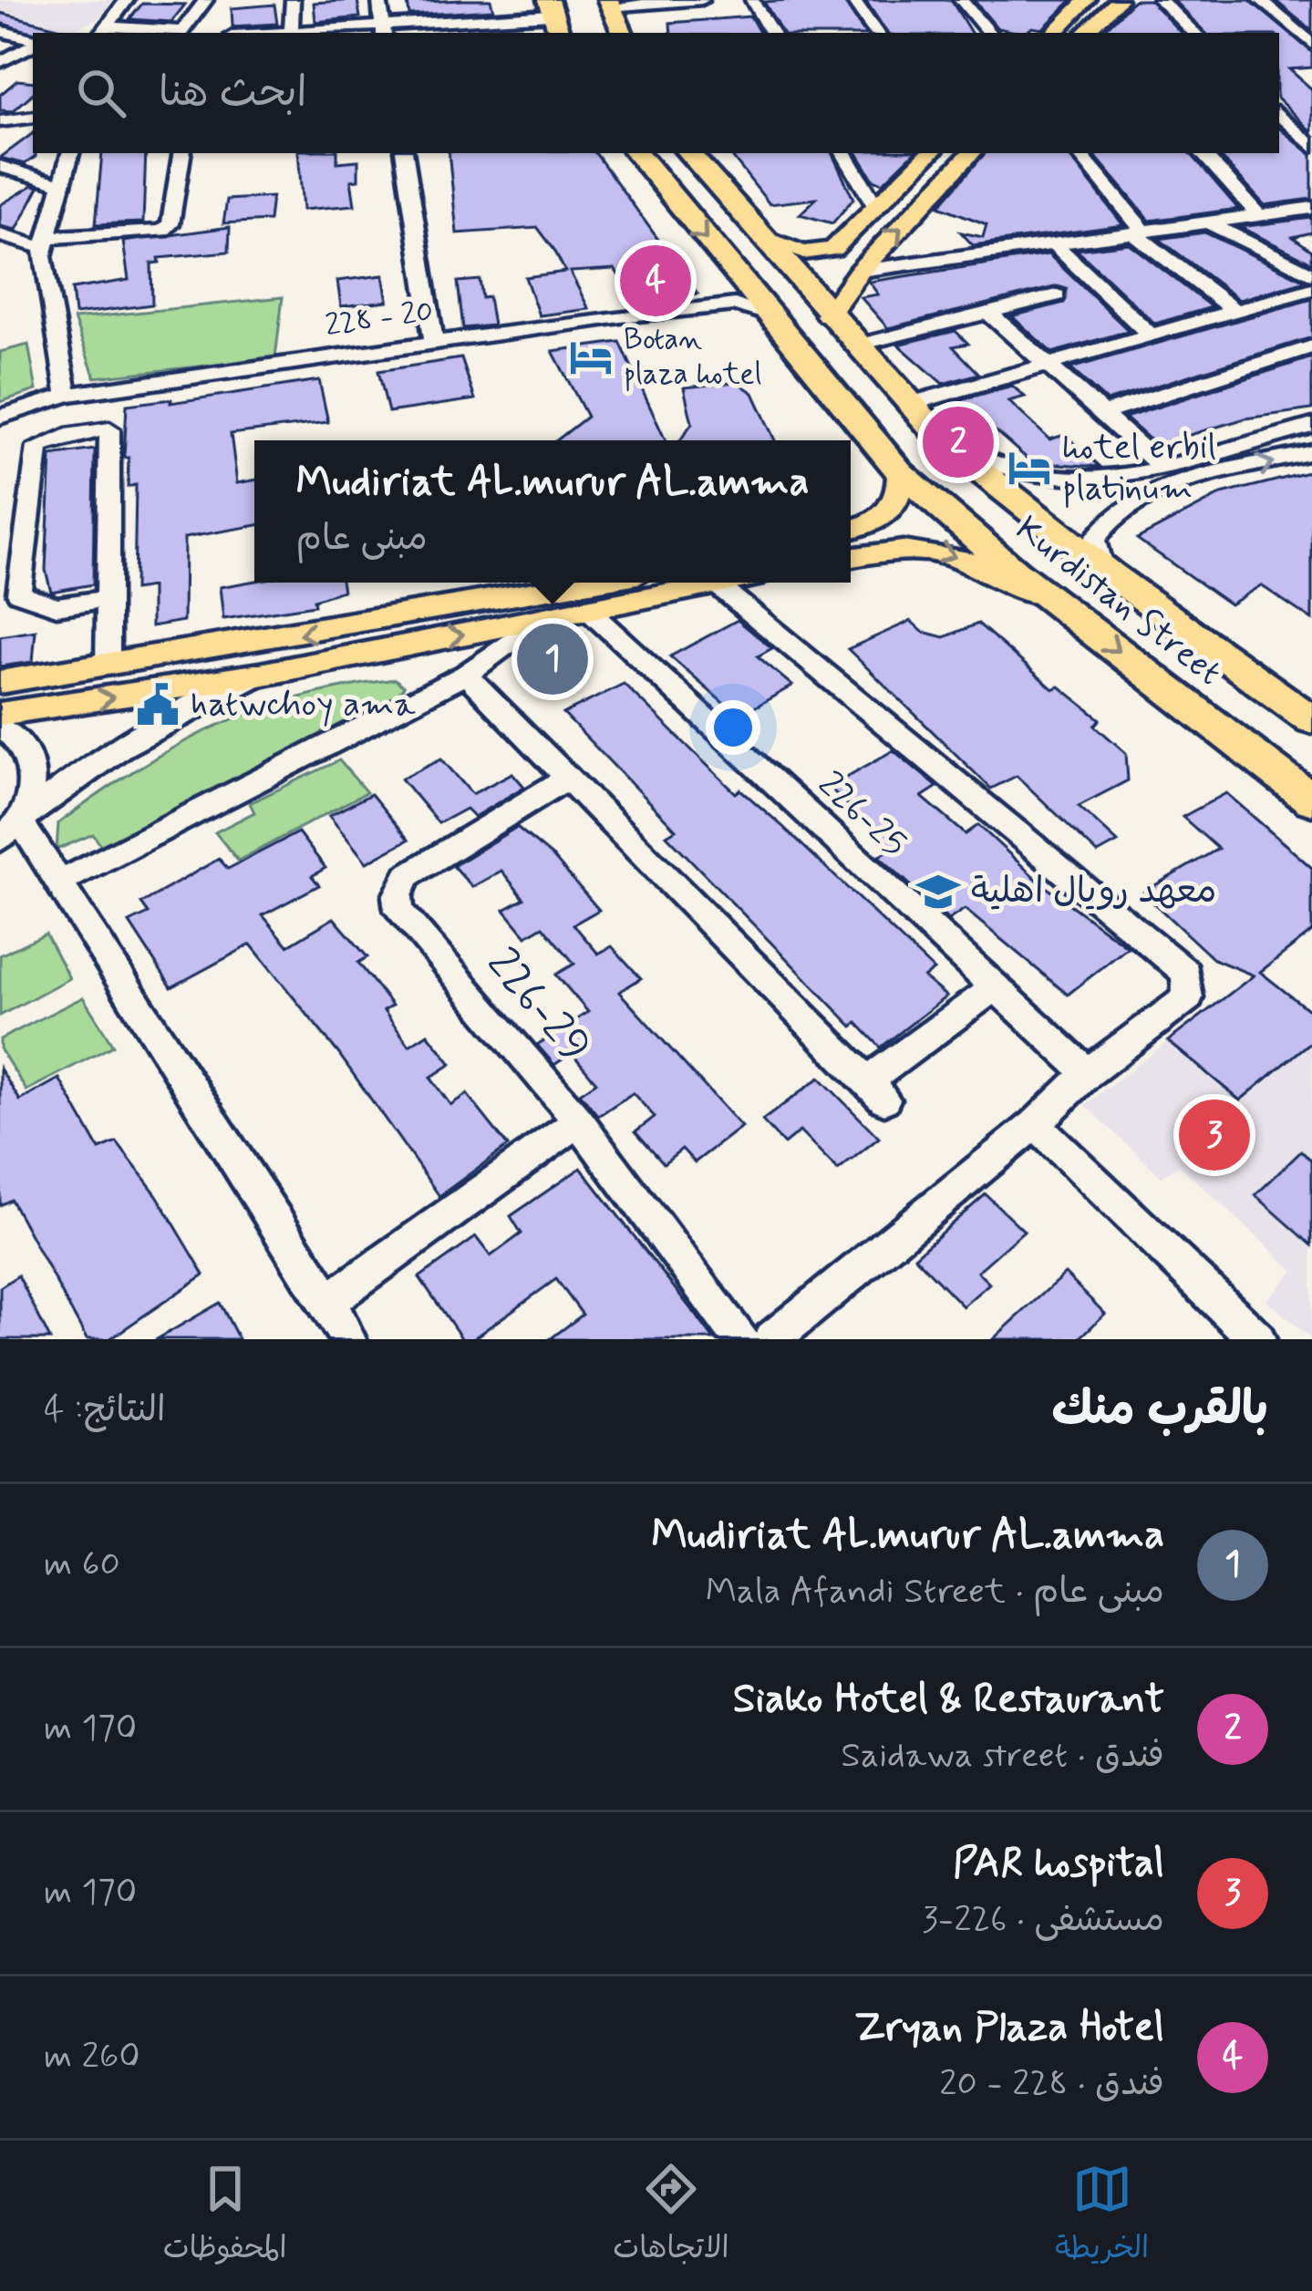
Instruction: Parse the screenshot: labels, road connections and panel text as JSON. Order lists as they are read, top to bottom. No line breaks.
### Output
{"streets":{"highway":["Kurdistan Street"],"street":["228 - 20","226-25","226-29"]},"crossings":[["228 - 20","Kurdistan Street"]],"places":{"hotel":["Botan plaza hotel","hotel erbil platinum"],"public building":["hatwchoy ama"],"school or university":["معهد رويال اهلية"]},"page":{"search":"ابحث هنا","pins":["4","2","1","3"],"popup":["Mudiriat AL.murur AL.amma","مبنى عام"],"heading":["بالقرب منك","النتائج: 4"],"list":[{"mark":"1","name":"Mudiriat AL.murur AL.amma","note":"مبنى عام · Mala Afandi Street","value":"60 m"},{"mark":"2","name":"Siako Hotel & Restaurant","note":"فندق · Saidawa street","value":"170 m"},{"mark":"3","name":"PAR hospital","note":"مستشفى · 226-3","value":"170 m"},{"mark":"4","name":"Zryan Plaza Hotel","note":"فندق · 228 - 20","value":"260 m"}],"nav":["الخريطة","الاتجاهات","المحفوظات"]}}
